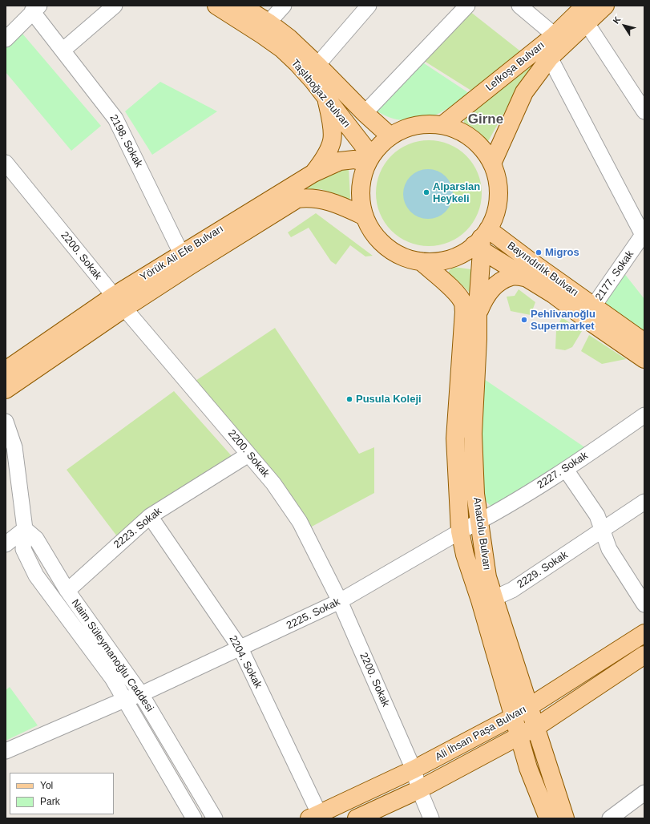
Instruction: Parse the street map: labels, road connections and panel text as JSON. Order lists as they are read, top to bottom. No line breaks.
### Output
{"streets":{"main road":["Lefkoşa Bulvarı","Taşlıboğaz Bulvarı","Yörük Ali Efe Bulvarı","Bayındırlık Bulvarı","Anadolu Bulvarı","Ali İhsan Paşa Bulvarı"],"street":["2198. Sokak","2200. Sokak","2177. Sokak","2227. Sokak","2223. Sokak","2229. Sokak","2225. Sokak","Naim Süleymanoğlu Caddesi","2204. Sokak"]},"crossings":[["Taşlıboğaz Bulvarı","Yörük Ali Efe Bulvarı"],["2198. Sokak","Yörük Ali Efe Bulvarı"],["Yörük Ali Efe Bulvarı","2200. Sokak"],["2200. Sokak","2223. Sokak"],["2200. Sokak","2225. Sokak"],["2200. Sokak","Ali İhsan Paşa Bulvarı"],["Bayındırlık Bulvarı","2177. Sokak"],["Bayındırlık Bulvarı","Anadolu Bulvarı"],["2227. Sokak","Anadolu Bulvarı"],["2227. Sokak","2225. Sokak"],["2223. Sokak","Naim Süleymanoğlu Caddesi"],["2223. Sokak","2204. Sokak"],["Anadolu Bulvarı","2229. Sokak"],["Anadolu Bulvarı","2225. Sokak"],["Anadolu Bulvarı","Ali İhsan Paşa Bulvarı"],["2225. Sokak","Naim Süleymanoğlu Caddesi"],["2225. Sokak","2204. Sokak"],["2204. Sokak","Ali İhsan Paşa Bulvarı"]],"districts":["Girne"],"places":["Alparslan Heykeli","Migros","Pehlivanoğlu Supermarket","Pusula Koleji"],"legend":["Yol","Park"],"north":"top left"}
